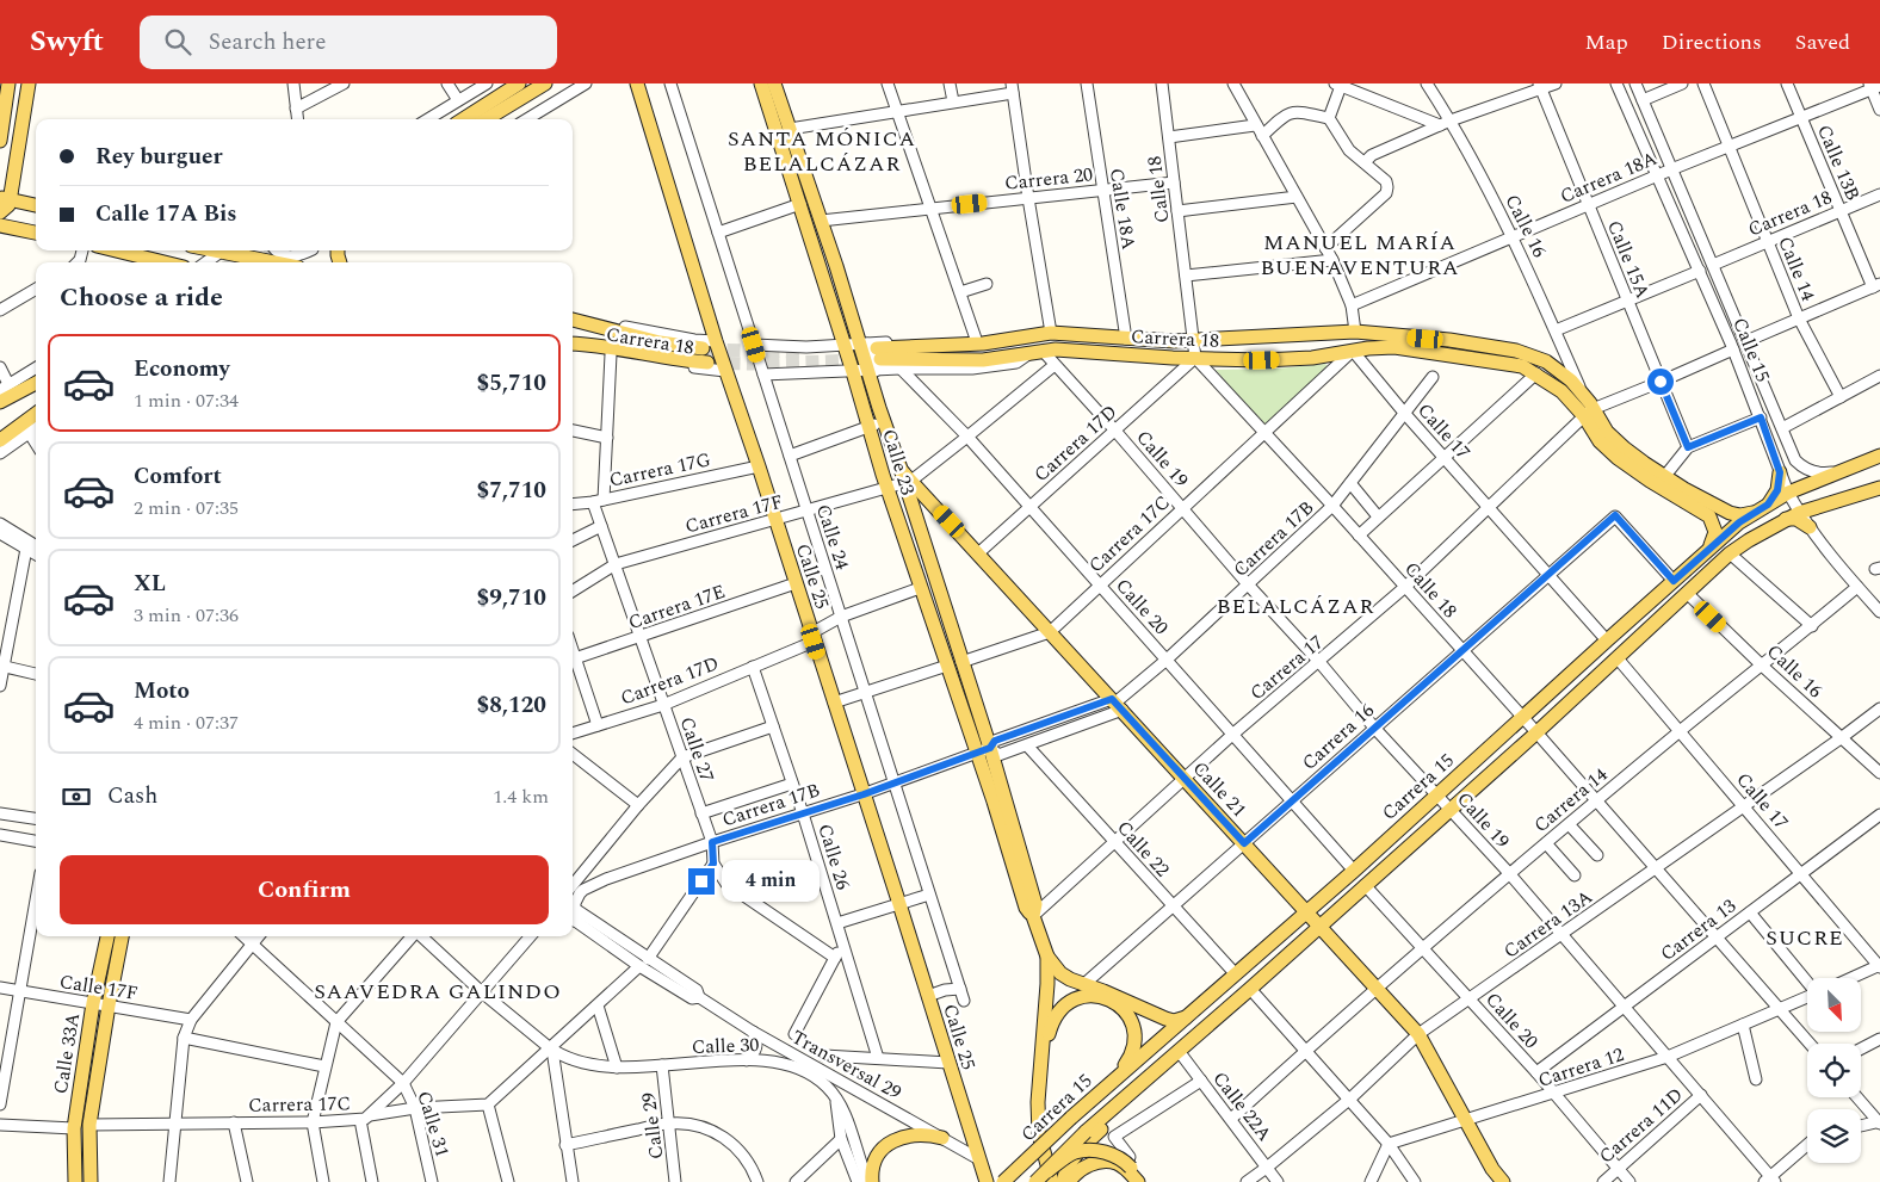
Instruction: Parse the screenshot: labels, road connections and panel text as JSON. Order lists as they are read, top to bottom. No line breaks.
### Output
{"streets":{"main road":["Carrera 18","Calle 23","Calle 25","Carrera 15","Calle 21","Calle 33A"],"street":["Calle 13B","Carrera 18A","Carrera 20","Calle 18","Calle 18A","Calle 16","Calle 15A","Calle 14","Calle 15","Calle 17","Carrera 17D","Calle 19","Carrera 17G","Carrera 17F","Carrera 17C","Calle 24","Carrera 17B","Carrera 17E","Calle 20","Carrera 17","Carrera 16","Calle 27","Carrera 14","Calle 22","Calle 26","Carrera 13A","Carrera 13","Calle 17F","Calle 30","Transversal 29","Carrera 12","Calle 22A","Calle 31","Carrera 11D","Calle 29"]},"crossings":[["Calle 13B","Carrera 18A"],["Calle 13B","Carrera 18"],["Carrera 18A","Calle 16"],["Carrera 18A","Calle 15A"],["Carrera 18A","Calle 14"],["Carrera 18A","Calle 15"],["Carrera 20","Calle 18"],["Carrera 20","Calle 18A"],["Carrera 20","Calle 23"],["Calle 18","Carrera 18"],["Calle 18","Carrera 17D"],["Calle 18","Carrera 17C"],["Calle 18","Carrera 17B"],["Calle 18","Carrera 17"],["Calle 18","Carrera 16"],["Calle 18","Carrera 15"],["Calle 18","Carrera 14"],["Calle 18","Carrera 13A"],["Calle 18","Carrera 13"],["Calle 18","Carrera 12"],["Calle 18A","Carrera 18"],["Carrera 18","Calle 16"],["Carrera 18","Calle 14"],["Carrera 18","Calle 15"],["Carrera 18","Calle 17"],["Carrera 18","Carrera 17D"],["Carrera 18","Calle 19"],["Carrera 18","Calle 23"],["Carrera 18","Carrera 17C"],["Carrera 18","Calle 24"],["Carrera 18","Calle 25"],["Carrera 18","Calle 20"],["Carrera 18","Carrera 17"],["Calle 16","Carrera 15"],["Calle 16","Carrera 14"],["Calle 16","Carrera 13A"],["Calle 15A","Carrera 17"],["Calle 15","Carrera 17"],["Calle 15","Carrera 15"],["Calle 15","Carrera 14"],["Calle 17","Carrera 17C"],["Calle 17","Carrera 17B"],["Calle 17","Carrera 17"],["Calle 17","Carrera 16"],["Calle 17","Carrera 15"],["Calle 17","Carrera 14"],["Calle 17","Carrera 13A"],["Calle 17","Carrera 13"],["Carrera 17D","Calle 19"],["Carrera 17D","Calle 23"],["Carrera 17D","Calle 24"],["Carrera 17D","Calle 25"],["Carrera 17D","Calle 20"],["Carrera 17D","Calle 27"],["Carrera 17D","Calle 21"],["Carrera 17D","Calle 26"],["Calle 19","Carrera 17F"],["Calle 19","Carrera 17C"],["Calle 19","Carrera 17B"],["Calle 19","Carrera 17"],["Calle 19","Carrera 16"],["Calle 19","Carrera 15"],["Calle 19","Carrera 14"],["Calle 19","Carrera 13A"],["Calle 19","Carrera 13"],["Calle 19","Carrera 12"],["Calle 19","Carrera 11D"],["Calle 23","Carrera 17F"],["Calle 23","Carrera 17C"],["Calle 23","Carrera 17B"],["Calle 23","Carrera 17"],["Calle 23","Calle 21"],["Carrera 17G","Calle 25"],["Carrera 17G","Calle 27"],["Carrera 17F","Calle 24"],["Carrera 17F","Calle 25"],["Carrera 17F","Calle 20"],["Carrera 17F","Calle 27"],["Carrera 17F","Calle 21"],["Carrera 17C","Calle 20"],["Carrera 17C","Calle 21"],["Carrera 17C","Calle 30"],["Carrera 17C","Calle 33A"],["Carrera 17C","Calle 31"],["Calle 24","Carrera 17B"],["Carrera 17B","Calle 25"],["Carrera 17B","Calle 20"],["Carrera 17B","Calle 27"],["Carrera 17B","Calle 21"],["Carrera 17B","Calle 22"],["Carrera 17B","Calle 26"],["Calle 25","Carrera 17E"],["Calle 25","Transversal 29"],["Carrera 17E","Calle 27"],["Calle 20","Carrera 17"],["Calle 20","Carrera 16"],["Calle 20","Carrera 15"],["Calle 20","Carrera 14"],["Calle 20","Carrera 13A"],["Calle 20","Carrera 13"],["Calle 20","Carrera 12"],["Calle 20","Carrera 11D"],["Carrera 17","Calle 21"],["Carrera 17","Calle 22"],["Carrera 16","Carrera 15"],["Carrera 16","Calle 21"],["Carrera 16","Calle 22"],["Carrera 15","Calle 21"],["Carrera 15","Calle 22"],["Carrera 15","Calle 22A"],["Calle 21","Carrera 14"],["Calle 21","Carrera 13A"],["Calle 21","Carrera 12"],["Carrera 14","Calle 22A"],["Carrera 13A","Calle 22A"],["Calle 17F","Calle 33A"],["Calle 30","Calle 29"]],"districts":["SANTA MÓNICA BELALCÁZAR","MANUEL MARÍA BUENAVENTURA","BELALCÁZAR","SUCRE","SAAVEDRA GALINDO"],"north":"bottom right","page":{"header":"Swyft","search":"Search here","nav":["Map","Directions","Saved"],"banner":["Rey burguer","Calle 17A Bis"],"heading":"Choose a ride","list":[{"name":"Economy","note":"1 min · 07:34","value":"$5,710"},{"name":"Comfort","note":"2 min · 07:35","value":"$7,710"},{"name":"XL","note":"3 min · 07:36","value":"$9,710"},{"name":"Moto","note":"4 min · 07:37","value":"$8,120"}],"pay":["Cash","1.4 km"],"buttons":"Confirm","bubble":"4 min"}}
